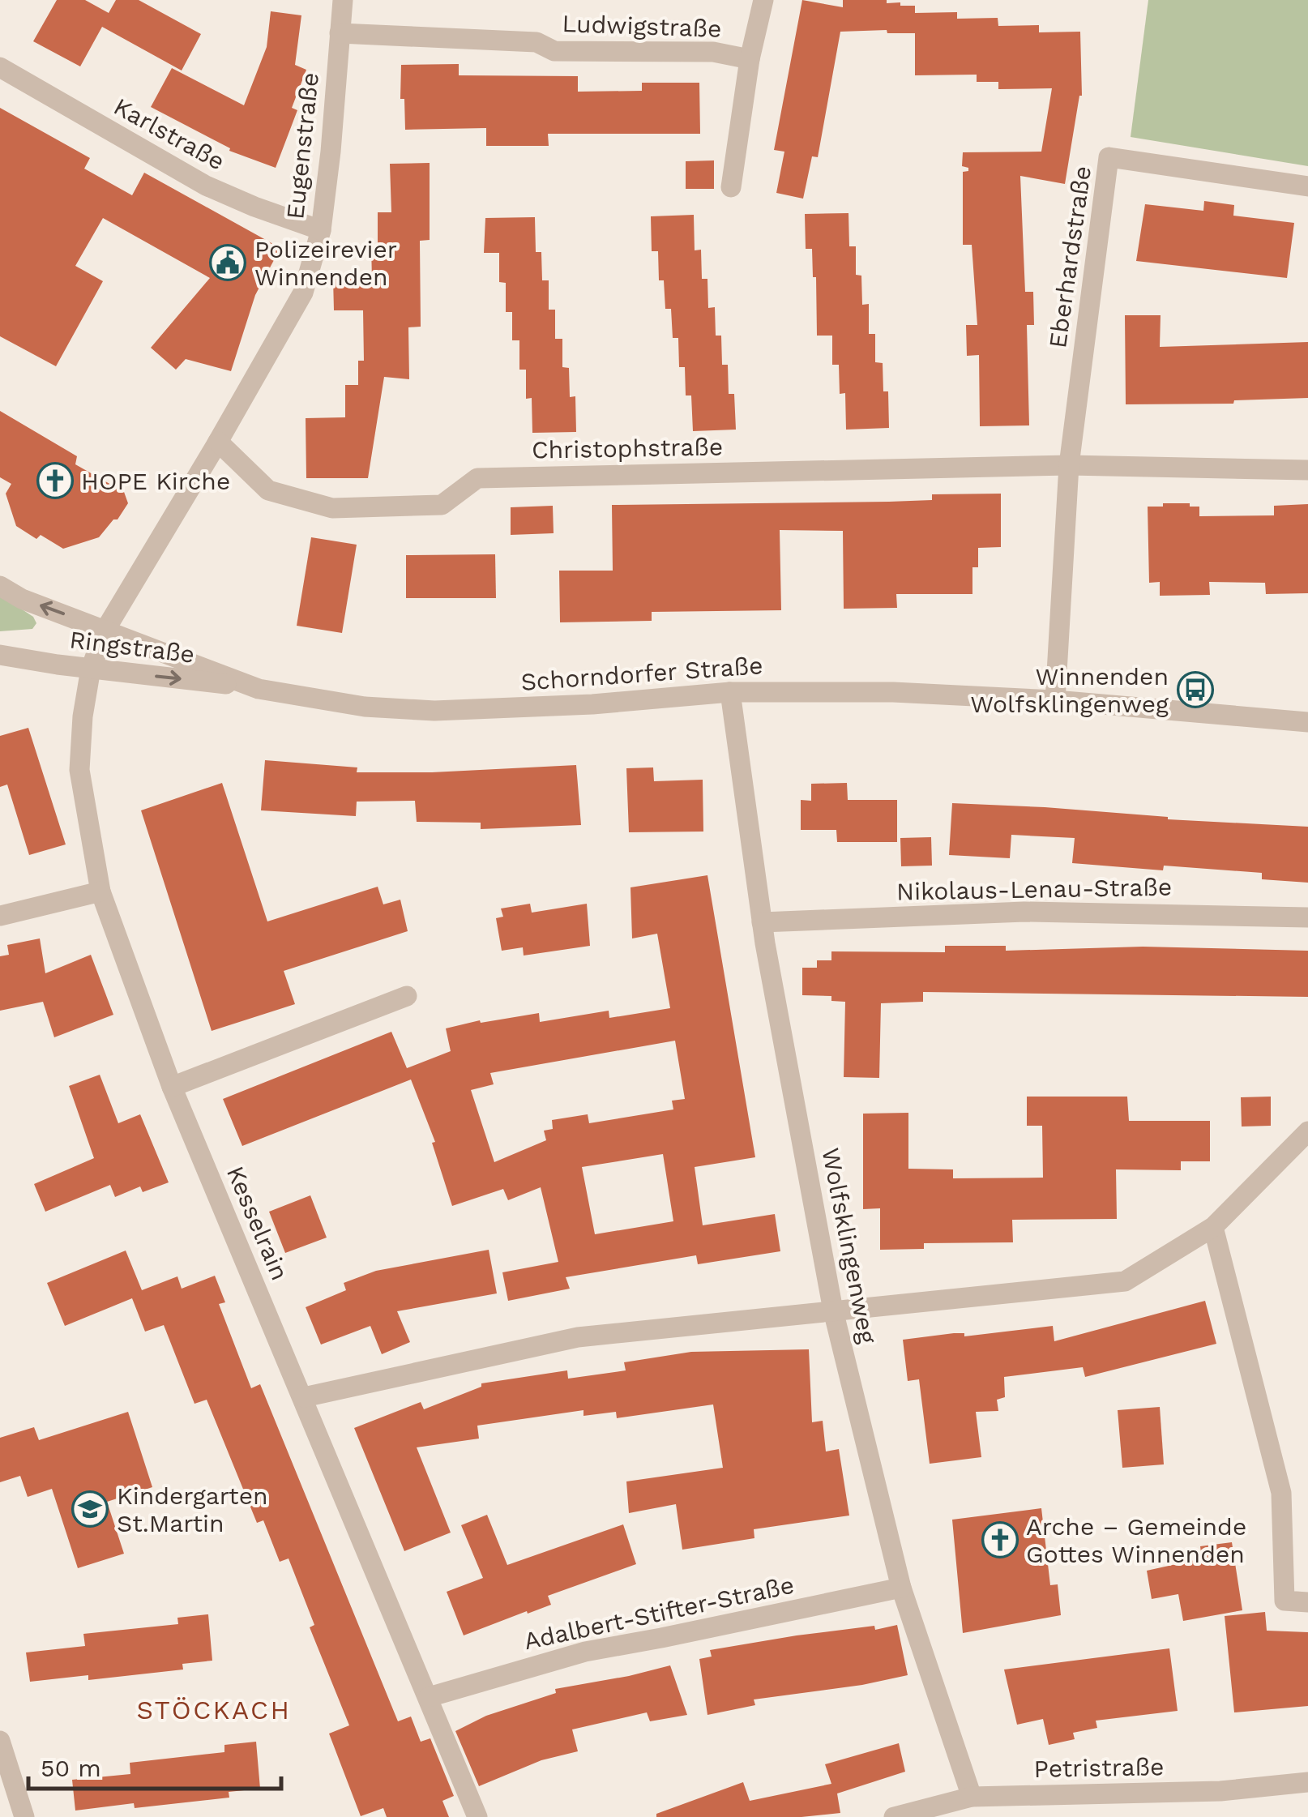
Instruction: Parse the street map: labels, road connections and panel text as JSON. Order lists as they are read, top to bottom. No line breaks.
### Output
{"streets":{"street":["Ludwigstraße","Karlstraße","Eugenstraße","Eberhardstraße","Christophstraße","Ringstraße","Schorndorfer Straße","Nikolaus-Lenau-Straße","Kesselrain","Wolfsklingenweg","Adalbert-Stifter-Straße","Petristraße"]},"crossings":[["Ludwigstraße","Eugenstraße"],["Karlstraße","Eugenstraße"],["Eugenstraße","Christophstraße"],["Eugenstraße","Schorndorfer Straße"],["Eugenstraße","Kesselrain"],["Eberhardstraße","Christophstraße"],["Eberhardstraße","Schorndorfer Straße"],["Ringstraße","Schorndorfer Straße"],["Ringstraße","Kesselrain"],["Schorndorfer Straße","Kesselrain"],["Schorndorfer Straße","Wolfsklingenweg"],["Nikolaus-Lenau-Straße","Wolfsklingenweg"],["Kesselrain","Adalbert-Stifter-Straße"],["Wolfsklingenweg","Adalbert-Stifter-Straße"],["Wolfsklingenweg","Petristraße"]],"one_way":["Ringstraße"],"districts":["STÖCKACH"],"places":{"public building":["Polizeirevier Winnenden"],"church":["HOPE Kirche","Arche – Gemeinde Gottes Winnenden"],"bus stop":["Winnenden Wolfsklingenweg"],"school or university":["Kindergarten St.Martin"]},"scale_bar":"50 m"}
